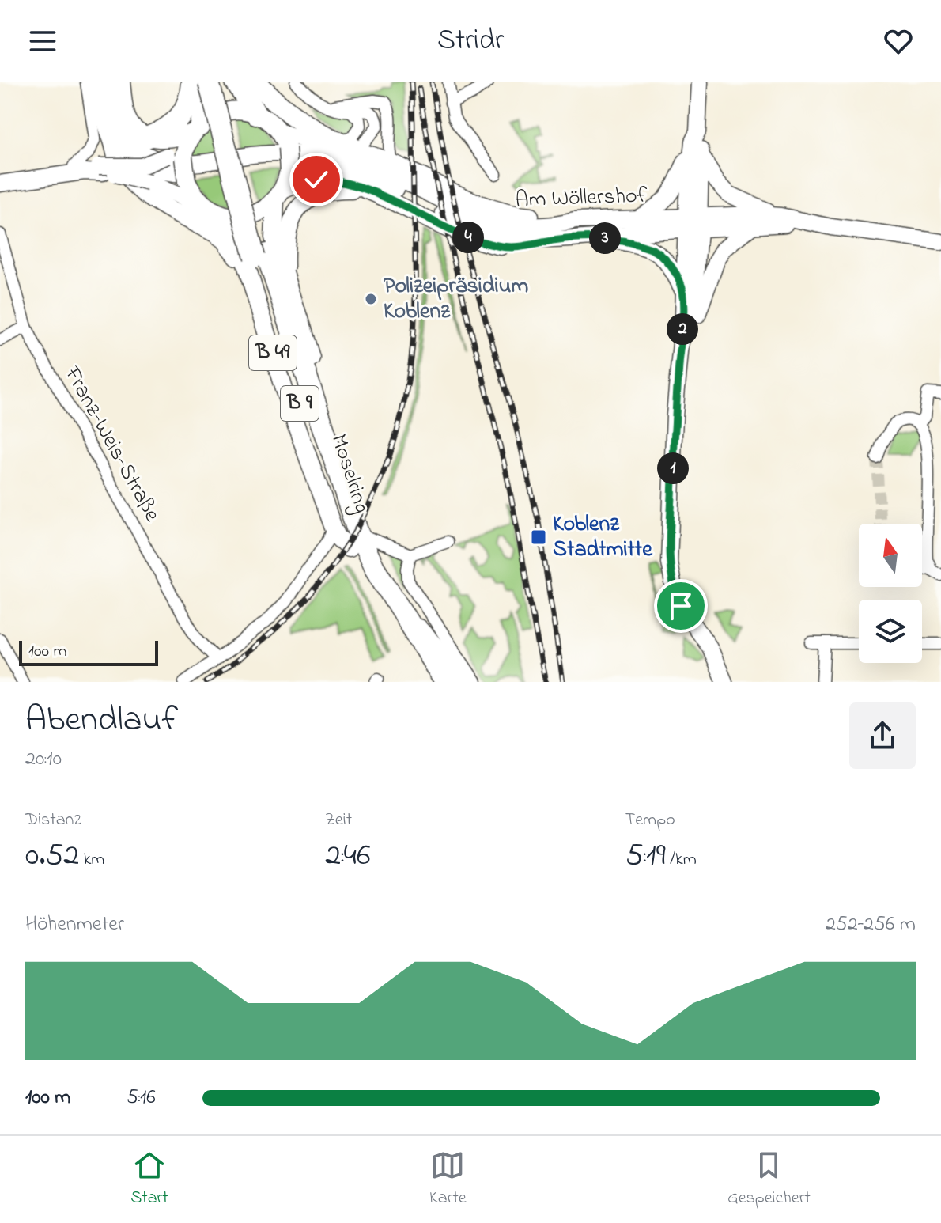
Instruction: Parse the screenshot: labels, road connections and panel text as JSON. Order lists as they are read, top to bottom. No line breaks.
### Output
{"streets":{"highway":["B 9","Moselring"],"main road":["B 49"],"street":["Am Wöllershof","Franz-Weis-Straße"]},"crossings":[["Am Wöllershof","B 49"],["Am Wöllershof","Moselring"],["B 49","Moselring"],["B 9","Moselring"]],"places":{"other":["Polizeipräsidium Koblenz"],"transit":["Koblenz Stadtmitte"]},"scale_bar":"100 m","north":"top","page":{"header":"Stridr","pins":["4","3","2","1"],"scale":"100 m","heading":["Abendlauf","20:10"],"stats":[["Distanz","0.52 km"],["Zeit","2:46"],["Tempo","5:19 /km"]],"chart":["Höhenmeter","252–256 m"],"list":[{"name":"100 m","note":"5:16"}],"tabs":["Start","Karte","Gespeichert"]}}
